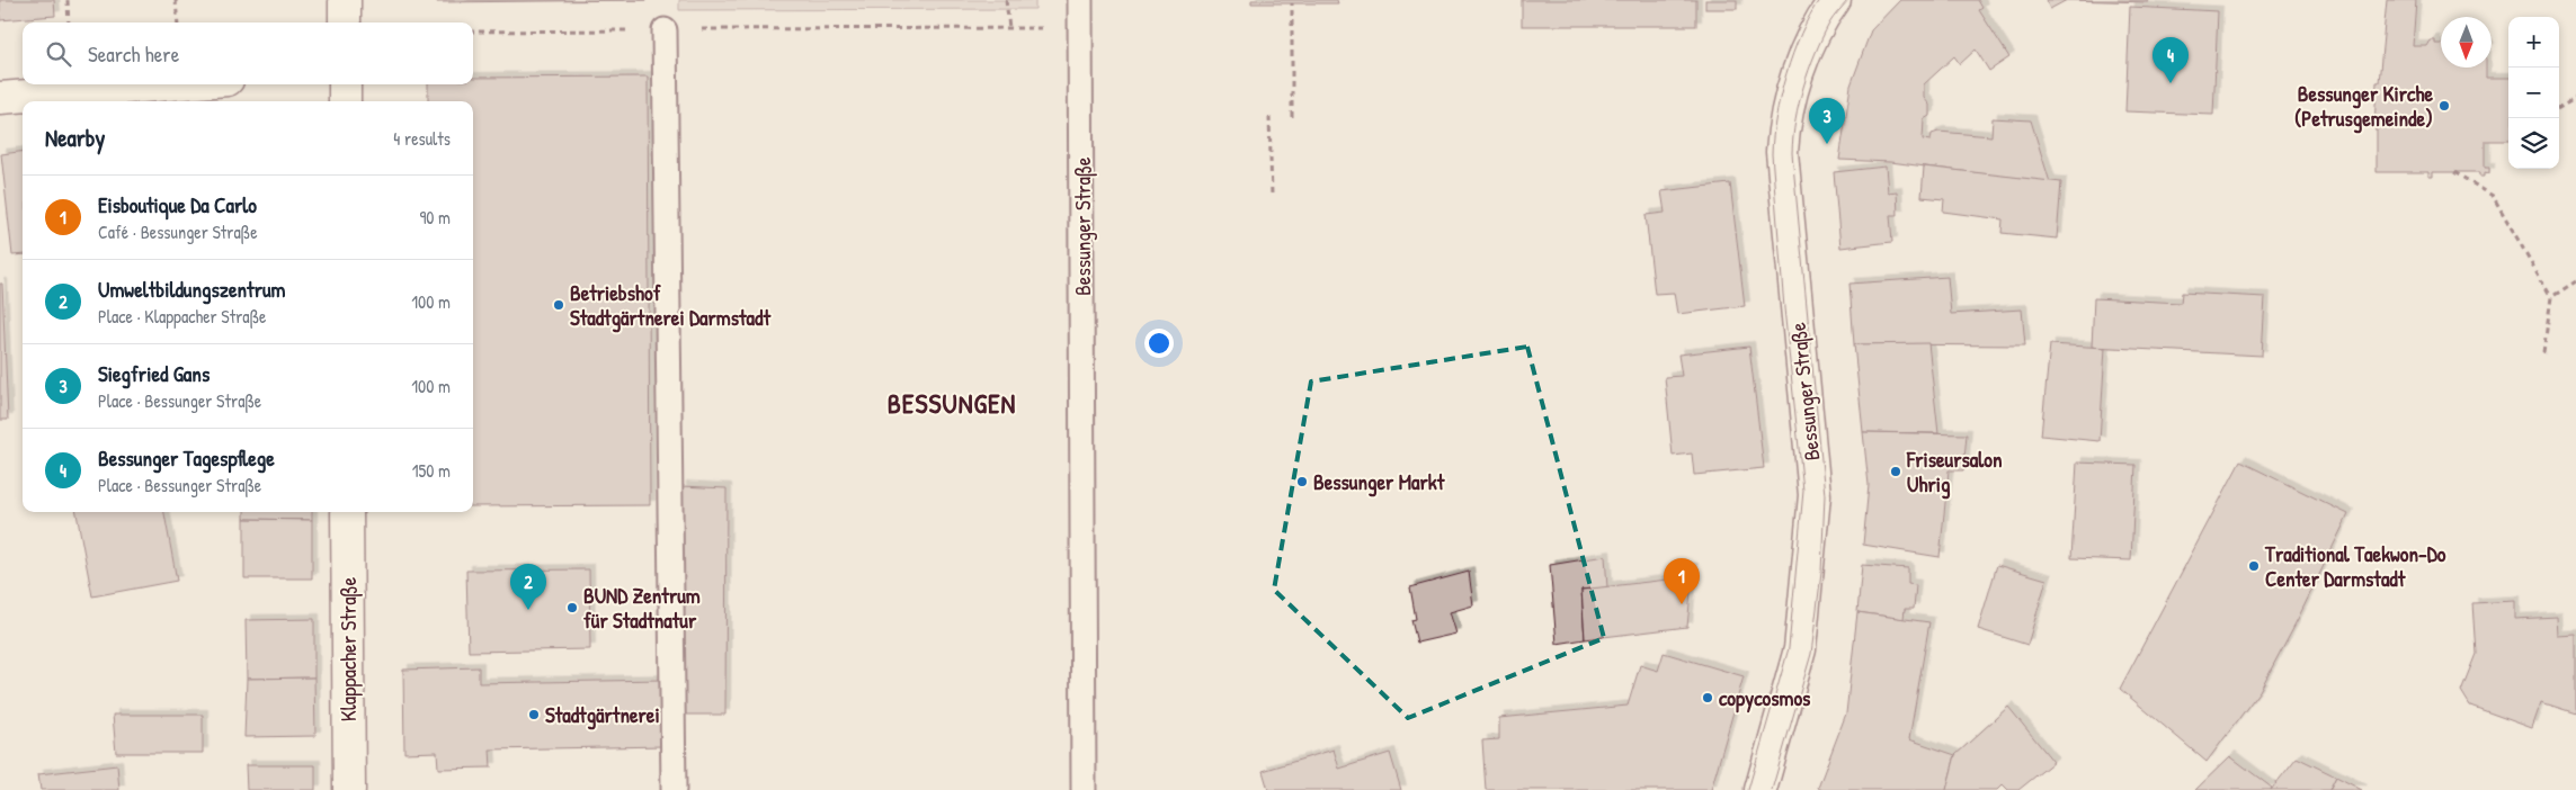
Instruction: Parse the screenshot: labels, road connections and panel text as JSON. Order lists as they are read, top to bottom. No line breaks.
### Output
{"streets":{"street":["Bessunger Straße","Klappacher Straße"]},"districts":["BESSUNGEN"],"places":["Bessunger Kirche (Petrusgemeinde)","Betriebshof Stadtgärtnerei Darmstadt","Friseursalon Uhrig","Bessunger Markt","Traditional Taekwon-Do Center Darmstadt","BUND Zentrum für Stadtnatur","copycosmos","Stadtgärtnerei"],"north":"bottom","page":{"map_buttons":["+","−"],"search":"Search here","pins":["4","3","1","2"],"heading":["Nearby","4 results"],"list":[{"mark":"1","name":"Eisboutique Da Carlo","note":"Café · Bessunger Straße","value":"90 m"},{"mark":"2","name":"Umweltbildungszentrum","note":"Place · Klappacher Straße","value":"100 m"},{"mark":"3","name":"Siegfried Gans","note":"Place · Bessunger Straße","value":"100 m"},{"mark":"4","name":"Bessunger Tagespflege","note":"Place · Bessunger Straße","value":"150 m"}]}}
